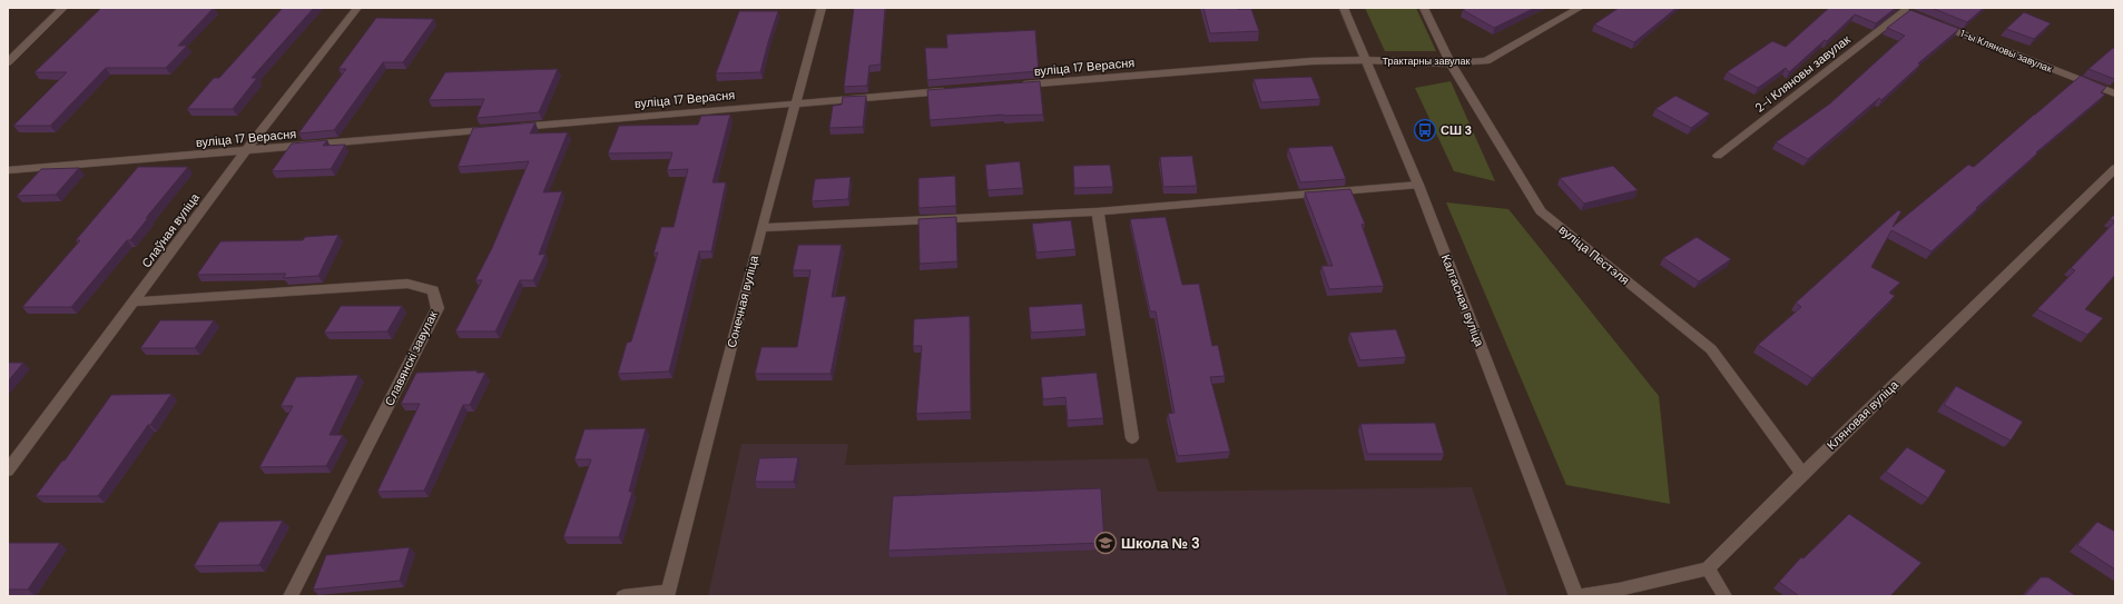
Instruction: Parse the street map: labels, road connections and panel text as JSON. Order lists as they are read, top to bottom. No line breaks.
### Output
{"streets":{"street":["1-ы Кляновы завулак","Трактарны завулак","вуліца 17 Верасня","2-і Кляновы завулак","Слаўная вуліца","вуліца Пестэля","Калгасная вуліца","Сонечная вуліца","Славянскі завулак","Кляновая вуліца"]},"crossings":[["Трактарны завулак","вуліца 17 Верасня"],["Трактарны завулак","вуліца Пестэля"],["Трактарны завулак","Калгасная вуліца"],["вуліца 17 Верасня","Слаўная вуліца"],["вуліца 17 Верасня","Калгасная вуліца"],["вуліца 17 Верасня","Сонечная вуліца"],["Слаўная вуліца","Славянскі завулак"],["вуліца Пестэля","Кляновая вуліца"]],"places":{"bus stop":["СШ 3"],"school or university":["Школа № 3"]}}
